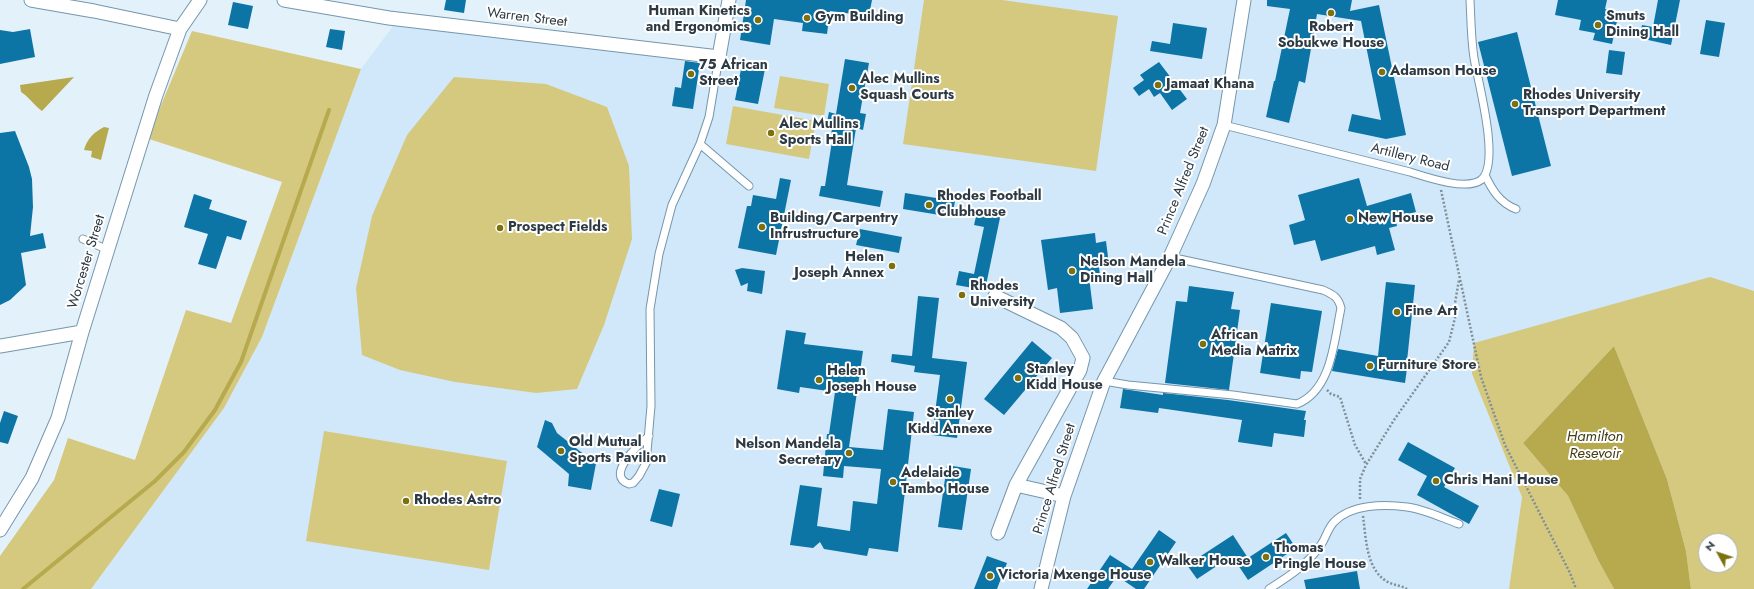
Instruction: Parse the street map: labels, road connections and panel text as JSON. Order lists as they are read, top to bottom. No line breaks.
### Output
{"streets":{"street":["Warren Street","Prince Alfred Street","Worcester Street"],"lane":["Artillery Road"]},"crossings":[["Artillery Road","Prince Alfred Street"]],"water":["Hamilton Resevoir"],"places":["Robert Sobukwe House","Gym Building","Human Kinetics and Ergonomics","Smuts Dining Hall","Adamson House","75 African Street","Jamaat Khana","Alec Mullins Squash Courts","Rhodes University Transport Department","Alec Mullins Sports Hall","Rhodes Football Clubhouse","New House","Building/Carpentry Infrustructure","Prospect Fields","Helen Joseph Annex","Nelson Mandela Dining Hall","Rhodes University","Fine Art","African Media Matrix","Furniture Store","Stanley Kidd House","Helen Joseph House","Stanley Kidd Annexe","Old Mutual Sports Pavilion","Nelson Mandela Secretary","Chris Hani House","Adelaide Tambo House","Rhodes Astro","Thomas Pringle House","Walker House","Victoria Mxenge House"],"north":"top left"}
